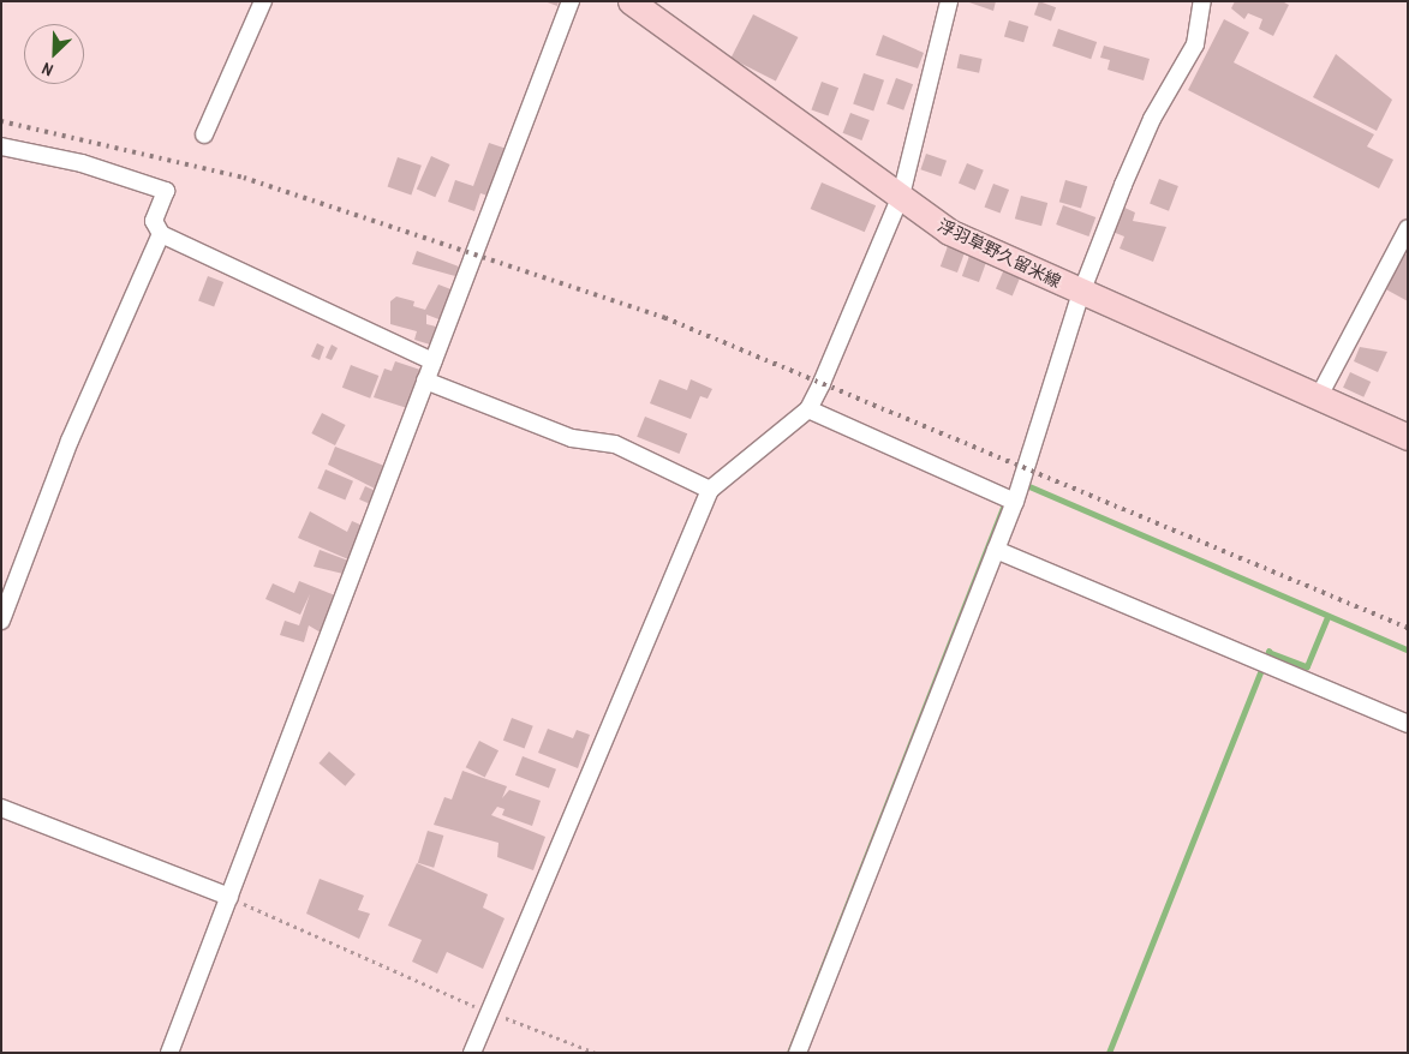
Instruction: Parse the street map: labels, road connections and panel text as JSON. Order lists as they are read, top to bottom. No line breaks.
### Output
{"streets":{"main road":["浮羽草野久留米線"]},"north":"bottom left"}
